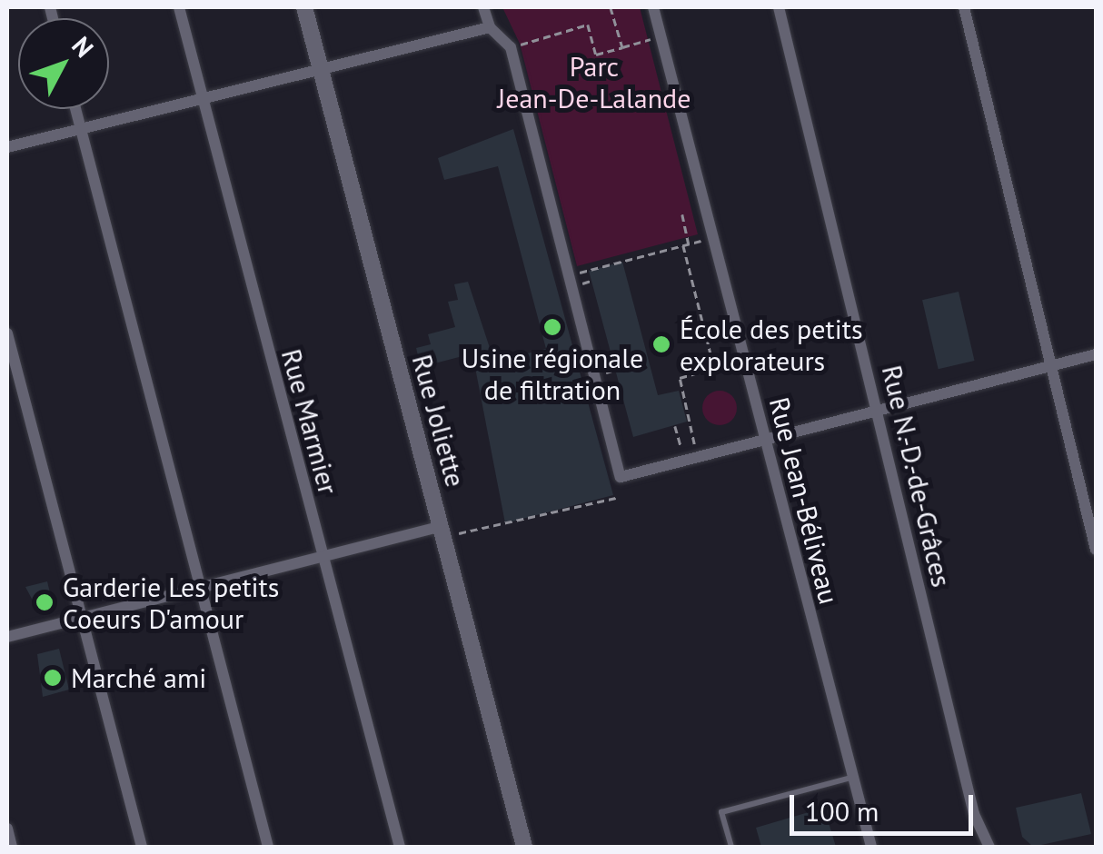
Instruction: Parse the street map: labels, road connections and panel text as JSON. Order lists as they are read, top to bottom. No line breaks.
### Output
{"streets":{"street":["Rue Joliette","Rue Marmier","Rue N.-D.-de-Grâces","Rue Jean-Béliveau"]},"parks":["Parc Jean-De-Lalande"],"places":["Usine régionale de filtration","École des petits explorateurs","Garderie Les petits Coeurs D'amour","Marché ami"],"scale_bar":"100 m","north":"top right"}
